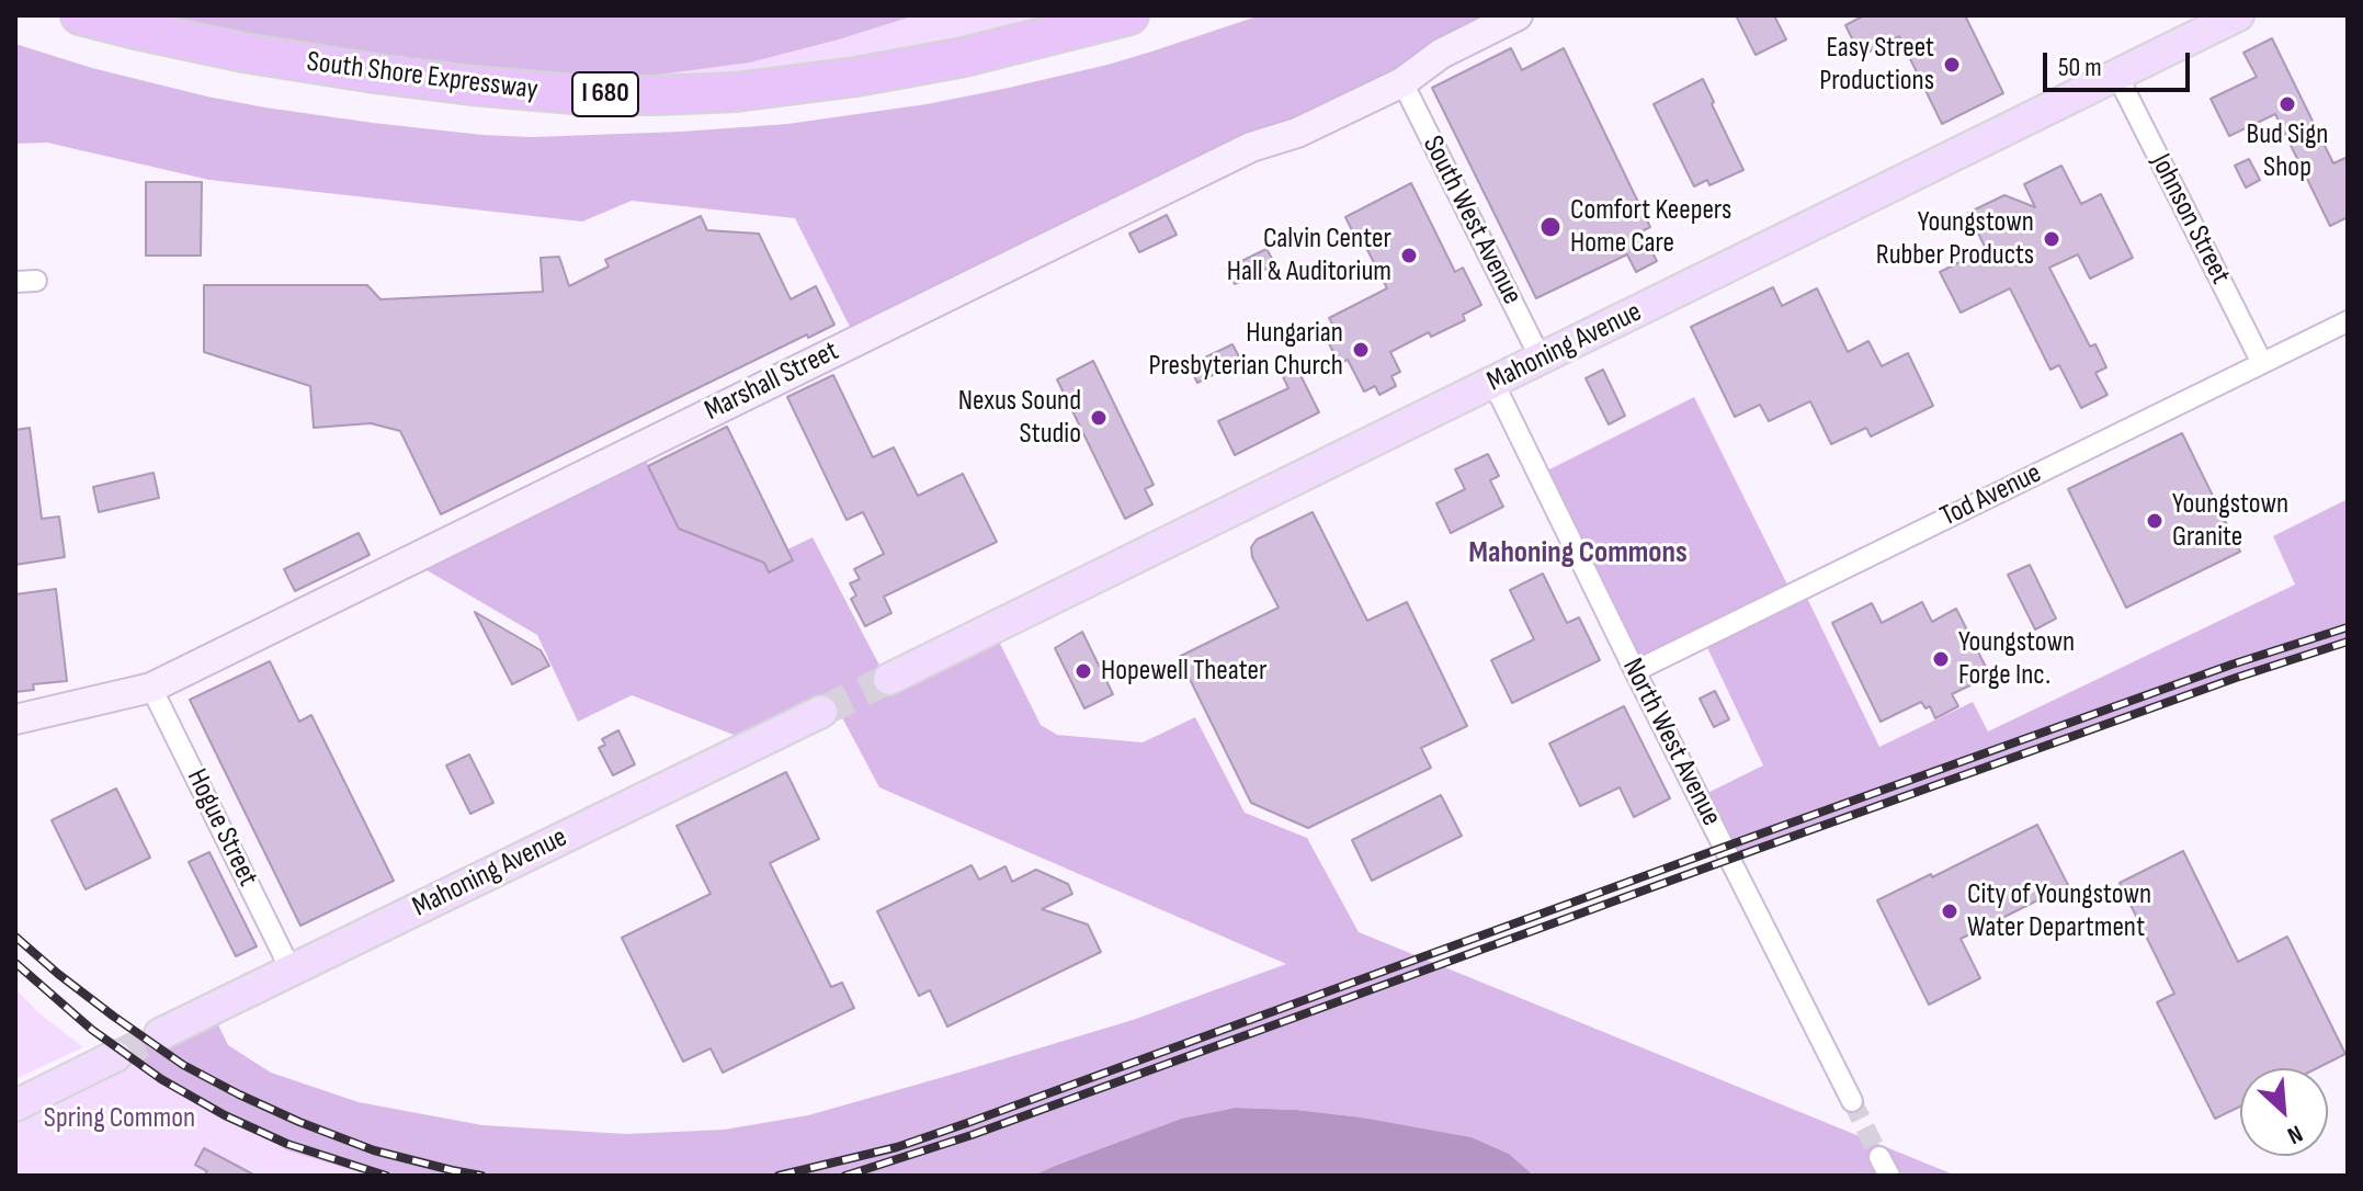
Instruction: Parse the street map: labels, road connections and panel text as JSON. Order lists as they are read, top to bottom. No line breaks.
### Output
{"streets":{"highway":["South Shore Expressway","I 680"],"main road":["Mahoning Avenue"],"street":["Johnson Street","South West Avenue","Marshall Street","Tod Avenue","North West Avenue","Hogue Street"]},"crossings":[["Johnson Street","Mahoning Avenue"],["Johnson Street","Tod Avenue"],["South West Avenue","Mahoning Avenue"],["South West Avenue","Marshall Street"],["Mahoning Avenue","North West Avenue"],["Mahoning Avenue","Hogue Street"],["Marshall Street","Hogue Street"],["Tod Avenue","North West Avenue"]],"districts":["Mahoning Commons"],"parks":["Spring Common"],"places":["Easy Street Productions","Bud Sign Shop","Comfort Keepers Home Care","Youngstown Rubber Products","Calvin Center Hall & Auditorium","Hungarian Presbyterian Church","Nexus Sound Studio","Youngstown Granite","Youngstown Forge Inc.","Hopewell Theater","City of Youngstown Water Department"],"scale_bar":"50 m","north":"bottom right"}
